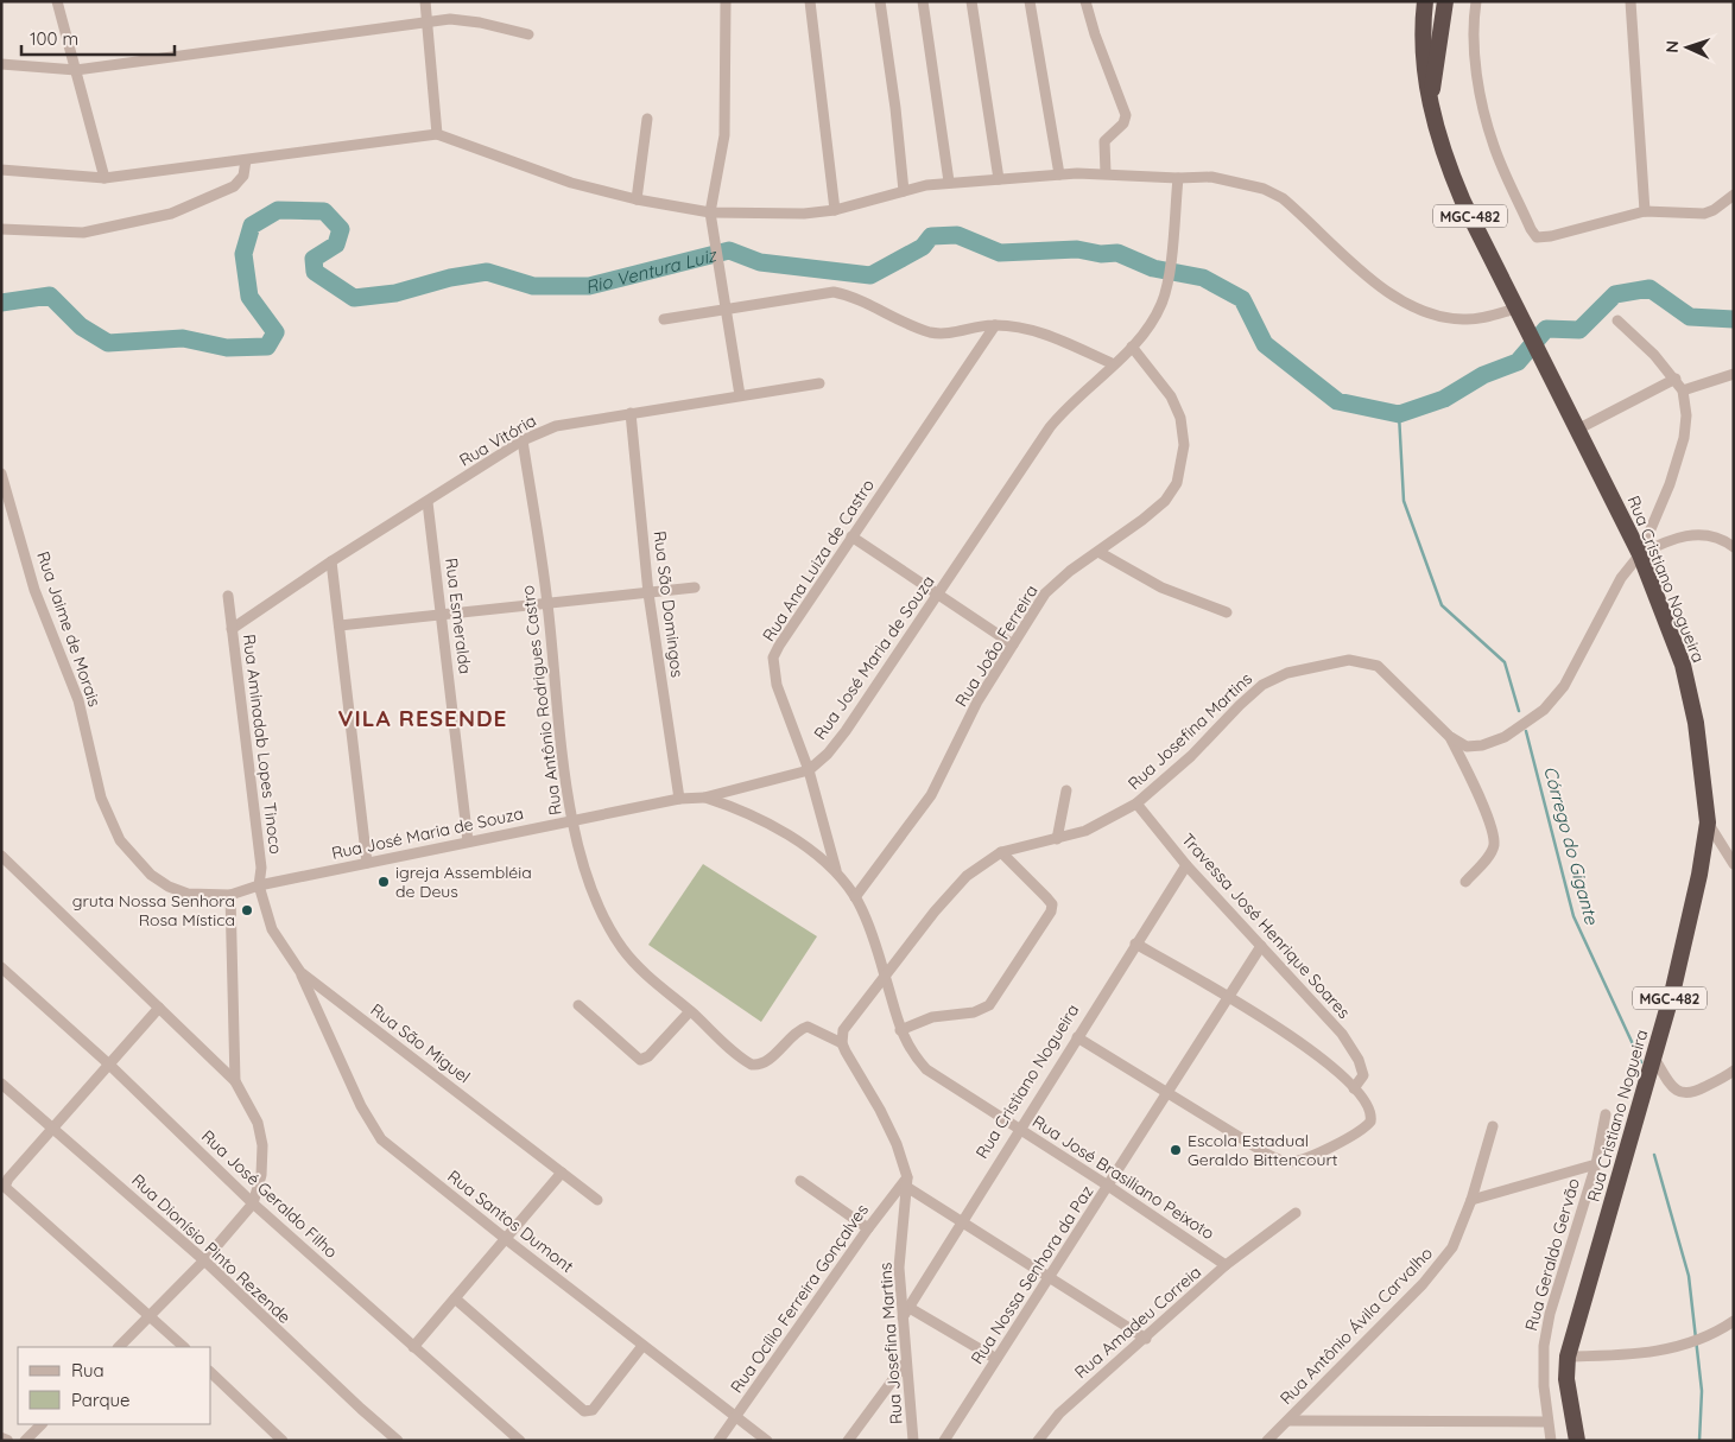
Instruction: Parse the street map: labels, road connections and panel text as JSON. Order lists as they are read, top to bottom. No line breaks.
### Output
{"streets":{"highway":["MGC-482","Rua Cristiano Nogueira"],"street":["Rua Vitória","Rua Ana Luiza de Castro","Rua São Domingos","Rua Esmeralda","Rua Jaime de Morais","Rua João Ferreira","Rua José Maria de Souza","Rua Antônio Rodrigues Castro","Rua Josefina Martins","Rua Aminadab Lopes Tinoco","Travessa José Henrique Soares","Rua São Miguel","Rua José Brasiliano Peixoto","Rua José Geraldo Filho","Rua Santos Dumont","Rua Dionísio Pinto Rezende","Rua Geraldo Gervão","Rua Nossa Senhora da Paz","Rua Ocílio Ferreira Gonçalves","Rua Amadeu Correia","Rua Antônio Ávila Carvalho"]},"crossings":[["MGC-482","Rua Cristiano Nogueira"],["Rua Vitória","Rua São Domingos"],["Rua Vitória","Rua Esmeralda"],["Rua Vitória","Rua Antônio Rodrigues Castro"],["Rua Vitória","Rua Aminadab Lopes Tinoco"],["Rua Ana Luiza de Castro","Rua José Maria de Souza"],["Rua Ana Luiza de Castro","Rua José Brasiliano Peixoto"],["Rua Cristiano Nogueira","Rua Josefina Martins"],["Rua Cristiano Nogueira","Travessa José Henrique Soares"],["Rua Cristiano Nogueira","Rua José Brasiliano Peixoto"],["Rua São Domingos","Rua José Maria de Souza"],["Rua Esmeralda","Rua José Maria de Souza"],["Rua João Ferreira","Rua José Maria de Souza"],["Rua João Ferreira","Rua José Brasiliano Peixoto"],["Rua José Maria de Souza","Rua Antônio Rodrigues Castro"],["Rua José Maria de Souza","Rua Aminadab Lopes Tinoco"],["Rua José Maria de Souza","Rua São Miguel"],["Rua José Maria de Souza","Rua José Brasiliano Peixoto"],["Rua Antônio Rodrigues Castro","Rua Josefina Martins"],["Rua Josefina Martins","Travessa José Henrique Soares"],["Rua Josefina Martins","Rua José Brasiliano Peixoto"],["Rua Josefina Martins","Rua Ocílio Ferreira Gonçalves"],["Rua Aminadab Lopes Tinoco","Rua São Miguel"],["Travessa José Henrique Soares","Rua Nossa Senhora da Paz"],["Rua São Miguel","Rua Santos Dumont"],["Rua José Brasiliano Peixoto","Rua Nossa Senhora da Paz"],["Rua José Brasiliano Peixoto","Rua Amadeu Correia"],["Rua Santos Dumont","Rua Ocílio Ferreira Gonçalves"]],"districts":["VILA RESENDE"],"water":["Rio Ventura Luiz","Córrego do Gigante"],"places":["igreja Assembléia de Deus","gruta Nossa Senhora Rosa Mística","Escola Estadual Geraldo Bittencourt"],"legend":["Rua","Parque"],"scale_bar":"100 m","north":"left"}
